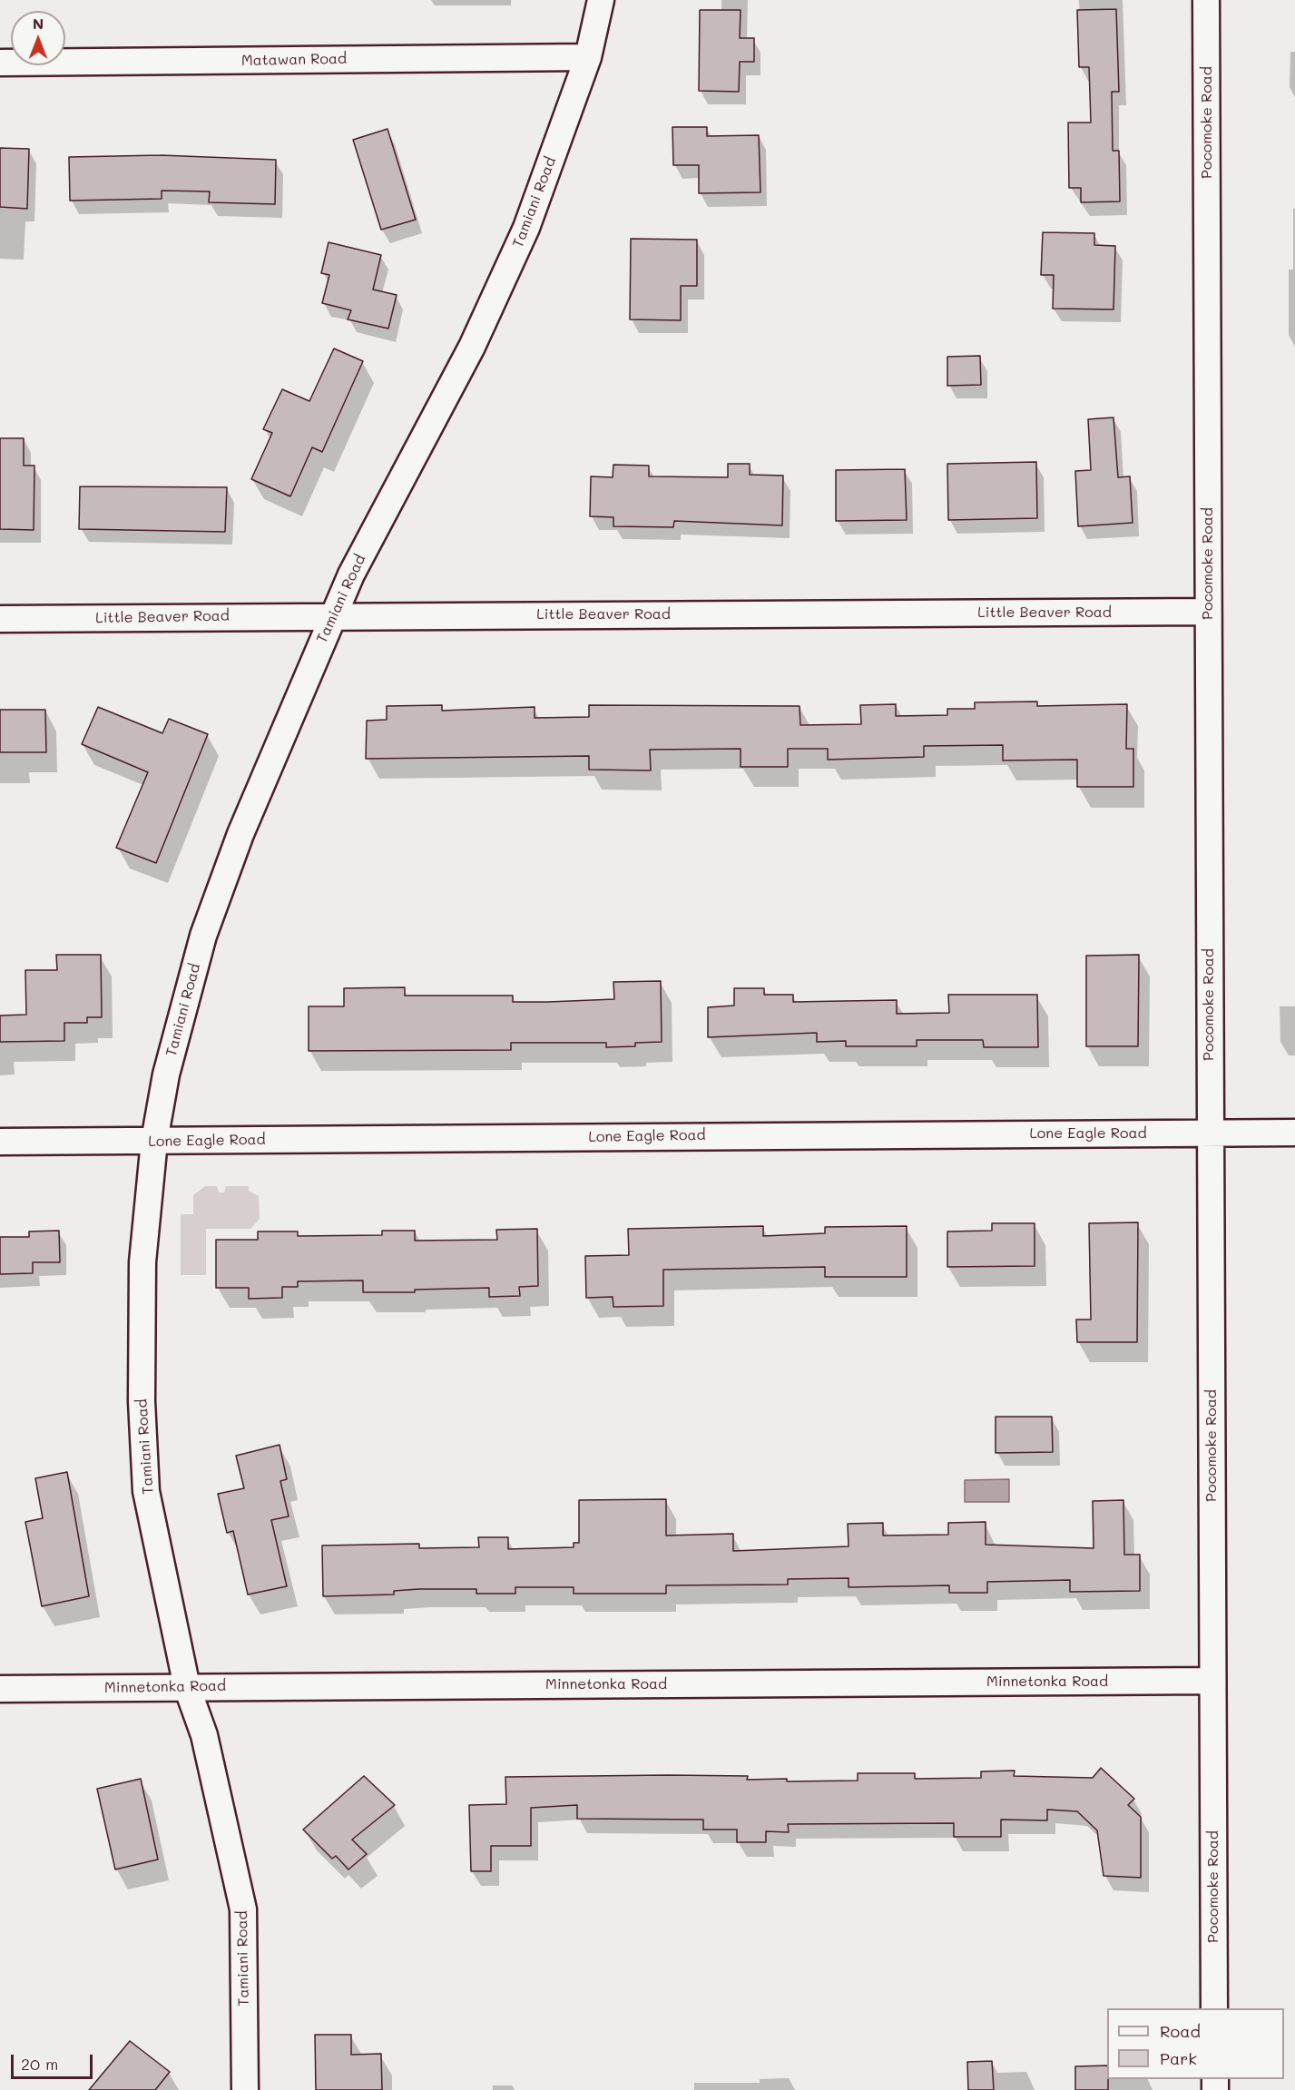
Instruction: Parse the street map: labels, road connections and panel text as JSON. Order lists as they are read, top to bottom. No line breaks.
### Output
{"streets":{"street":["Matawan Road","Pocomoke Road","Tamiani Road","Little Beaver Road","Lone Eagle Road","Minnetonka Road"]},"crossings":[["Matawan Road","Tamiani Road"],["Pocomoke Road","Little Beaver Road"],["Pocomoke Road","Lone Eagle Road"],["Pocomoke Road","Minnetonka Road"],["Tamiani Road","Little Beaver Road"],["Tamiani Road","Lone Eagle Road"],["Tamiani Road","Minnetonka Road"]],"legend":["Road","Park"],"scale_bar":"20 m","north":"top"}
